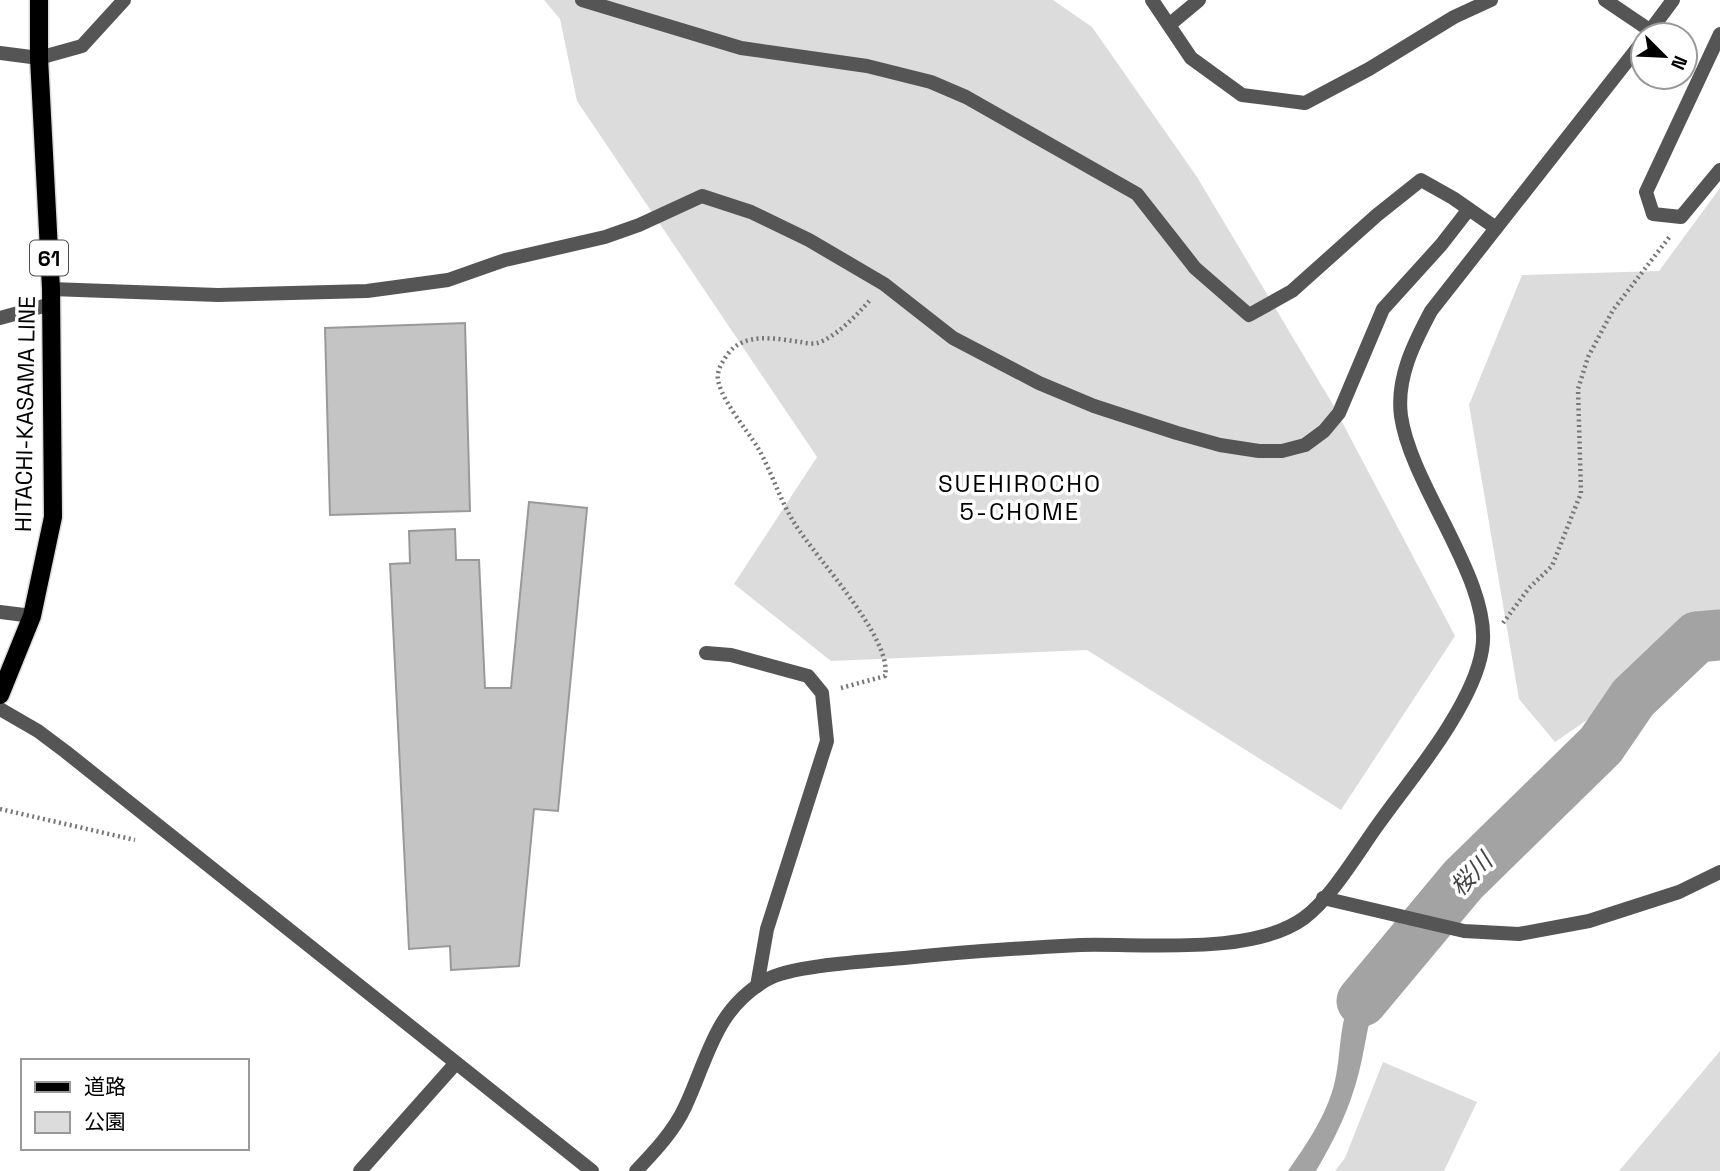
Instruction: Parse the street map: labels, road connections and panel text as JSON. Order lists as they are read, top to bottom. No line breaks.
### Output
{"streets":{"main road":["61","HITACHI-KASAMA LINE"]},"districts":["SUEHIROCHO 5-CHOME"],"water":["桜川"],"legend":["道路","公園"],"north":"bottom right"}
